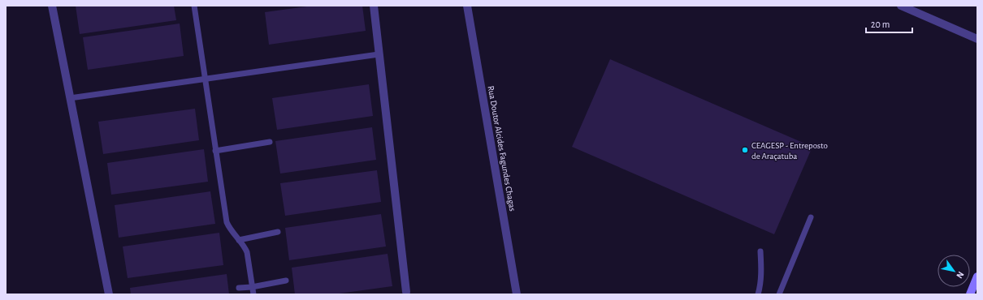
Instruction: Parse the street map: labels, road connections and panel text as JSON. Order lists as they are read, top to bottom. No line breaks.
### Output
{"streets":{"street":["Rua Doutor Alcides Fagundes Chagas"]},"places":["CEAGESP - Entreposto de Araçatuba"],"scale_bar":"20 m","north":"bottom right"}
